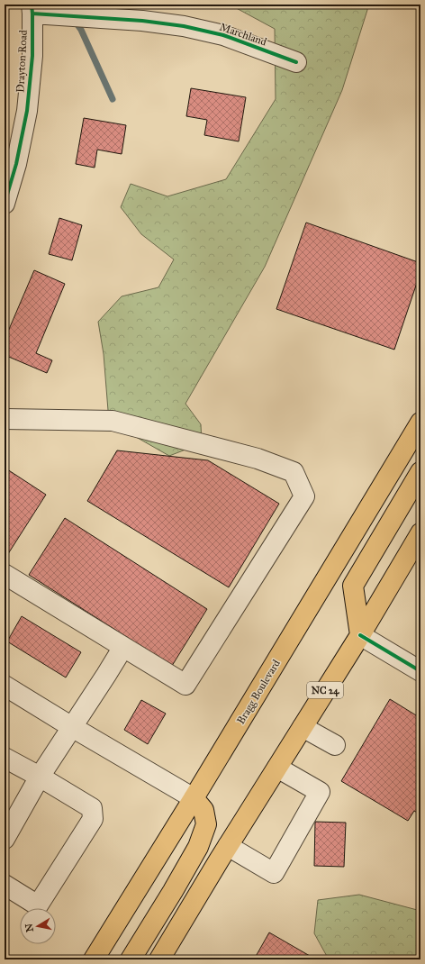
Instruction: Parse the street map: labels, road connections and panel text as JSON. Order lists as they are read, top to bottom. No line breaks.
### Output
{"streets":{"main road":["NC 24","Bragg Boulevard"],"street":["Marchland","Drayton Road"]},"crossings":[["Marchland","Drayton Road"]],"north":"left"}
